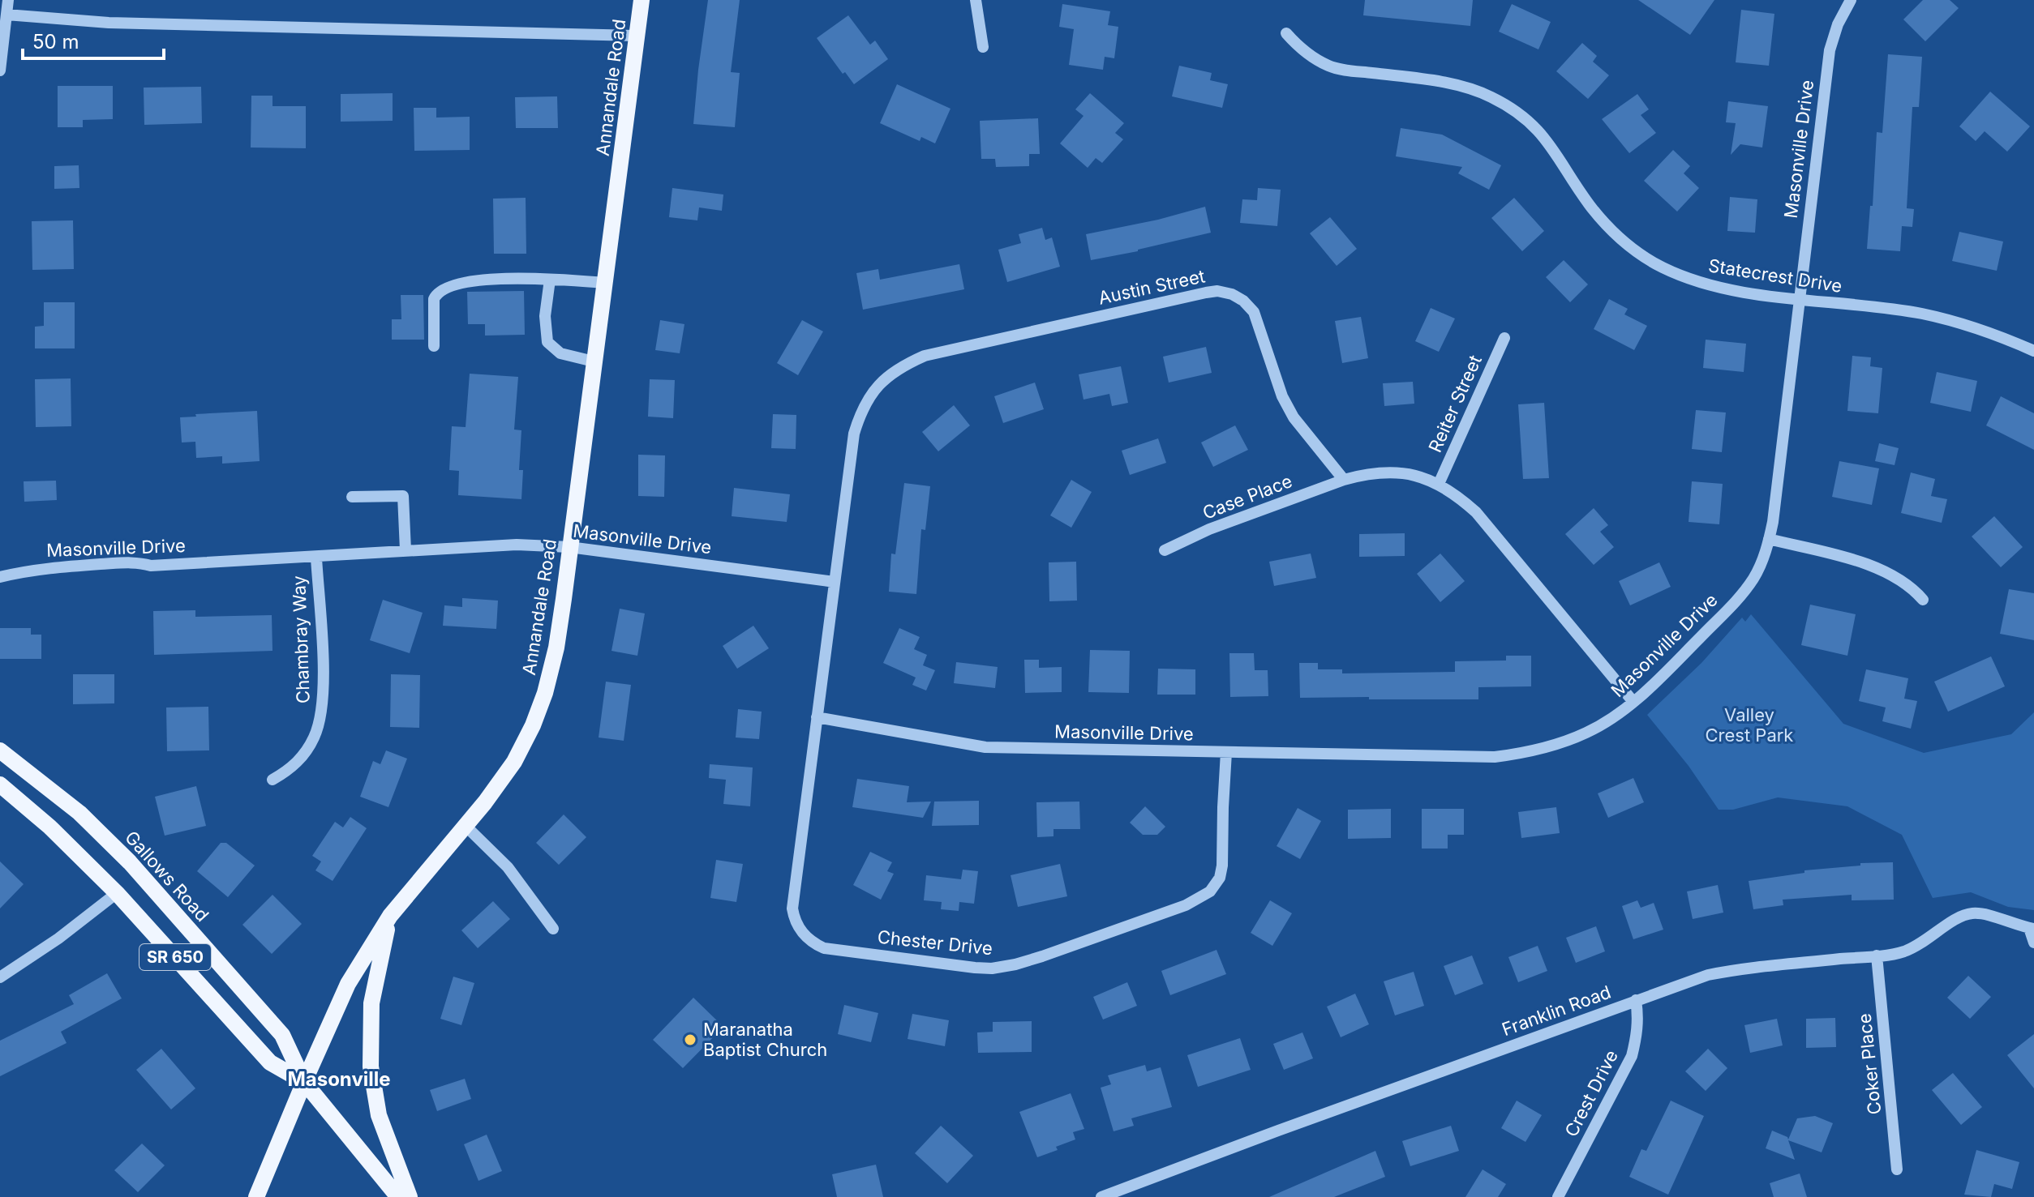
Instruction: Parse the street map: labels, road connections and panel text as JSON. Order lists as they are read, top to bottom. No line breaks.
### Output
{"streets":{"main road":["Annandale Road","Gallows Road","SR 650"],"street":["Masonville Drive","Statecrest Drive","Austin Street","Reiter Street","Case Place","Chambray Way","Chester Drive","Franklin Road","Coker Place","Crest Drive"]},"crossings":[["Annandale Road","Masonville Drive"],["Annandale Road","Gallows Road"],["Annandale Road","SR 650"],["Masonville Drive","Statecrest Drive"],["Masonville Drive","Austin Street"],["Masonville Drive","Chambray Way"],["Masonville Drive","Chester Drive"],["Austin Street","Case Place"],["Gallows Road","SR 650"],["Franklin Road","Coker Place"],["Franklin Road","Crest Drive"]],"districts":["Masonville"],"parks":["Valley Crest Park"],"places":["Maranatha Baptist Church"],"scale_bar":"50 m"}
